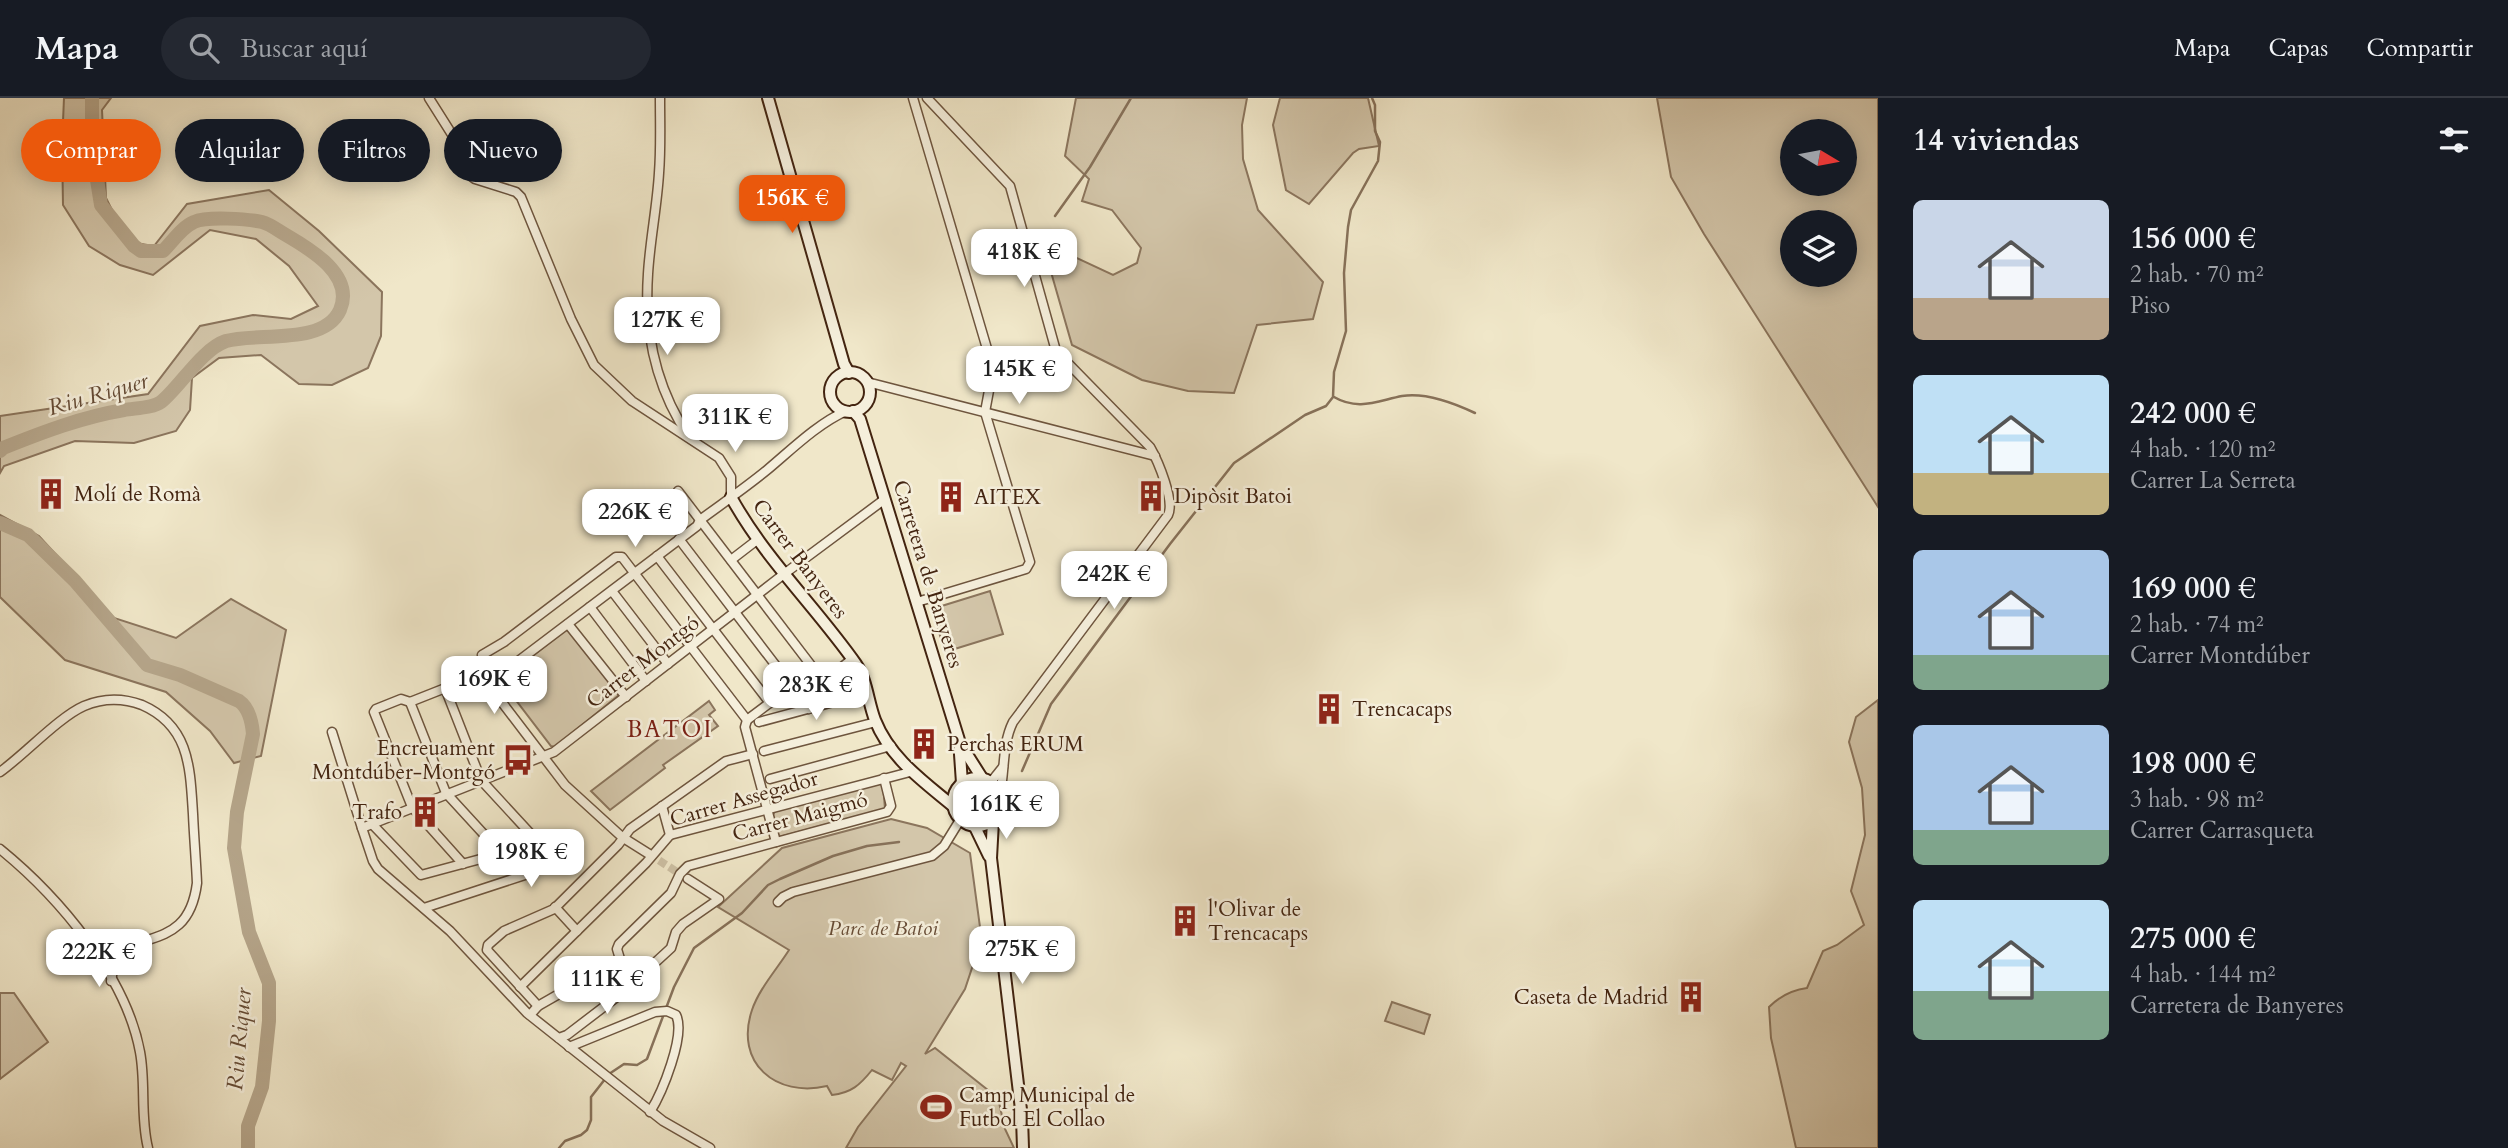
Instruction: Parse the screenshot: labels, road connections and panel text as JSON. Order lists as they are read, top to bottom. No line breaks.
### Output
{"streets":{"main road":["Carrer Banyeres","Carretera de Banyeres"],"street":["Carrer Montgó","Carrer Assegador","Carrer Maigmó"]},"crossings":[["Carrer Banyeres","Carretera de Banyeres"],["Carrer Banyeres","Carrer Montgó"],["Carrer Banyeres","Carrer Assegador"],["Carretera de Banyeres","Carrer Montgó"],["Carrer Assegador","Carrer Maigmó"]],"districts":["BATOI"],"water":["Riu Riquer"],"parks":["Parc de Batoi"],"places":{"building":["Molí de Romà","Dipòsit Batoi","AITEX","Trencacaps","Perchas ERUM","Trafo","l'Olivar de Trencacaps","Caseta de Madrid"],"bus stop":["Encreuament Montdúber-Montgó"],"sports":["Camp Municipal de Futbol El Collao"]},"north":"right","page":{"header":"Mapa","search":"Buscar aquí","nav":["Mapa","Capas","Compartir"],"heading":"14 viviendas","chip":["Comprar","Alquilar","Filtros","Nuevo"],"price":["156K €","418K €","127K €","145K €","311K €","226K €","242K €","169K €","283K €","161K €","198K €","275K €","222K €","111K €"],"list":[{"name":"156 000 €","note":"2 hab. · 70 m² · Piso"},{"name":"242 000 €","note":"4 hab. · 120 m² · Carrer La Serreta"},{"name":"169 000 €","note":"2 hab. · 74 m² · Carrer Montdúber"},{"name":"198 000 €","note":"3 hab. · 98 m² · Carrer Carrasqueta"},{"name":"275 000 €","note":"4 hab. · 144 m² · Carretera de Banyeres"}]}}
